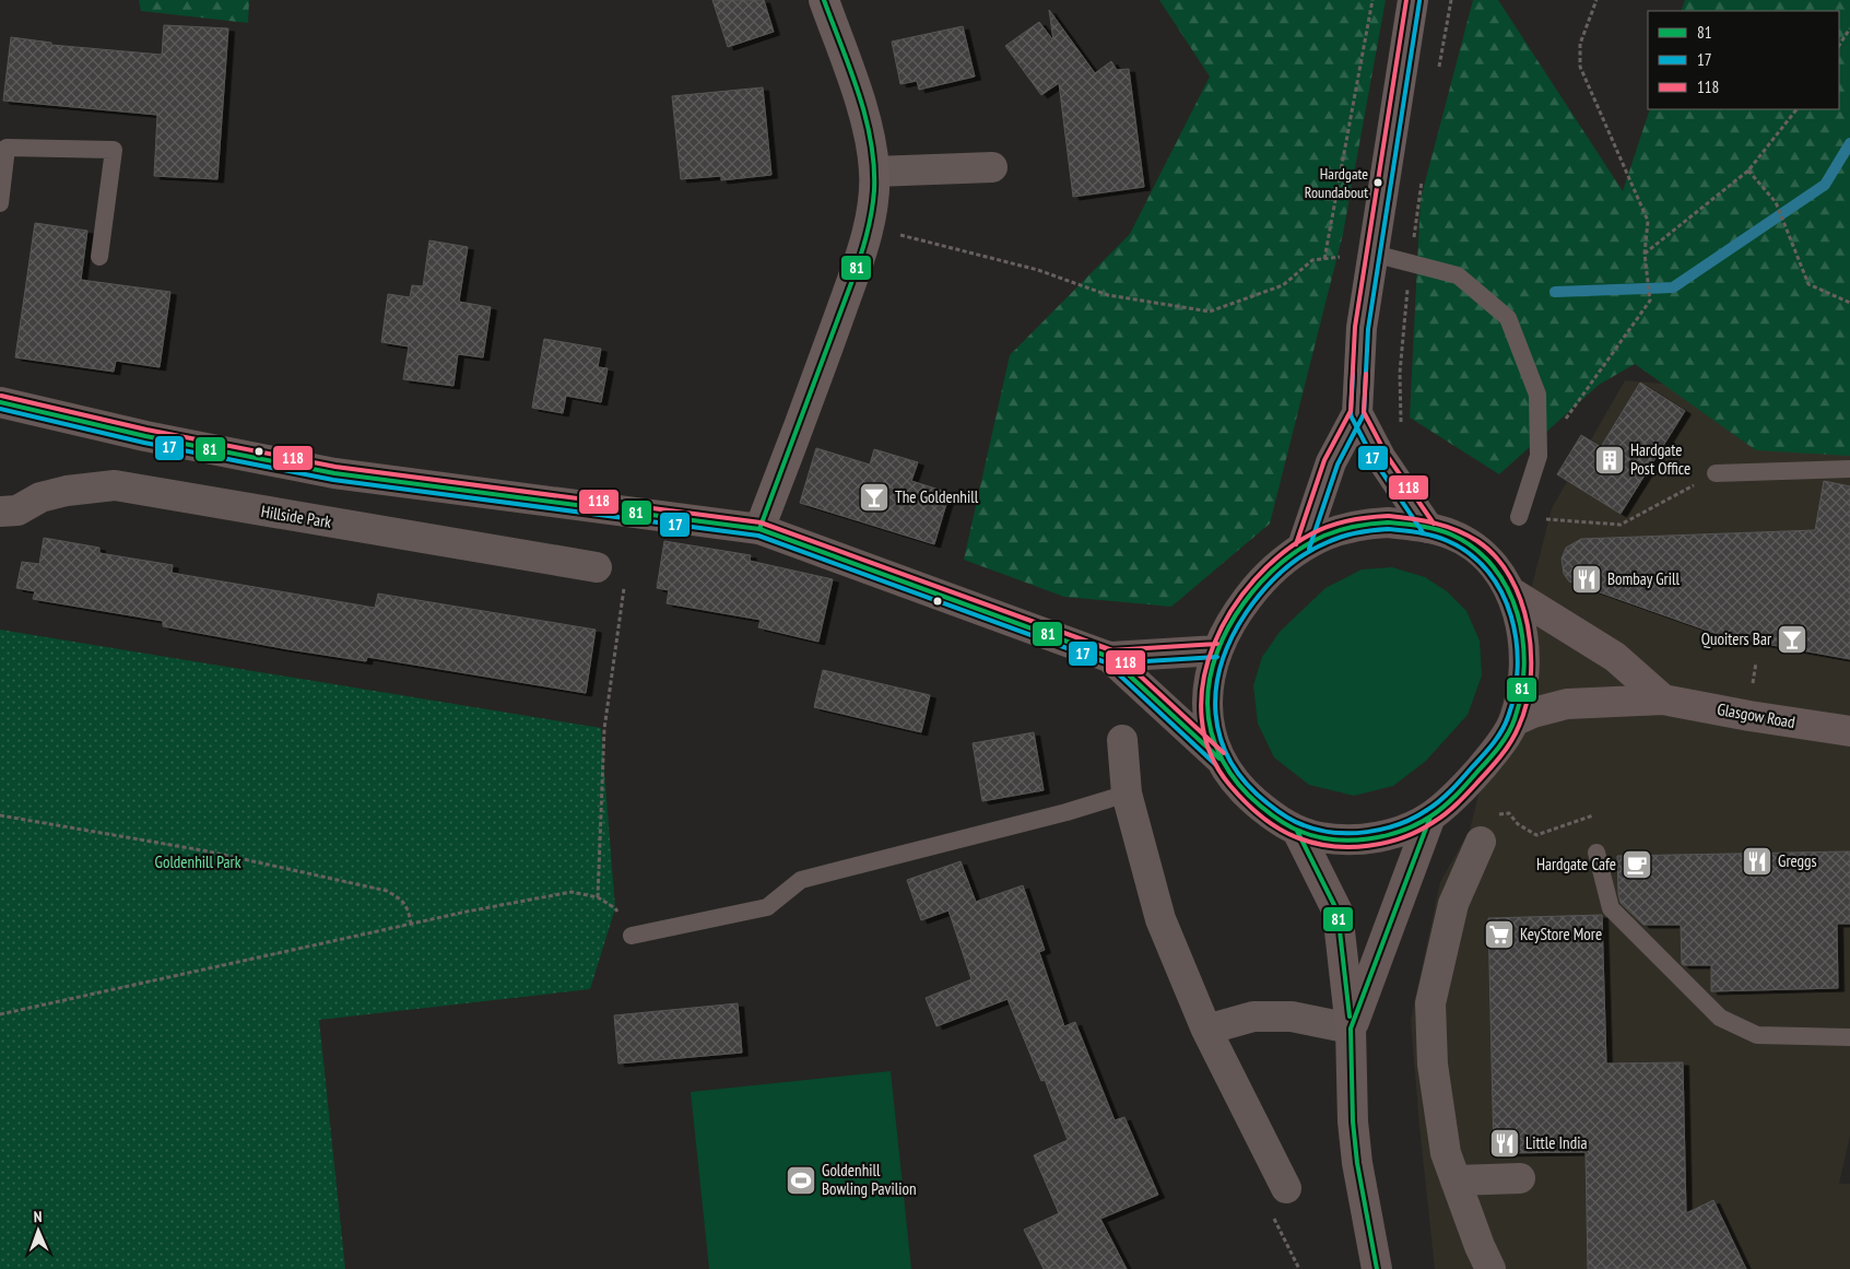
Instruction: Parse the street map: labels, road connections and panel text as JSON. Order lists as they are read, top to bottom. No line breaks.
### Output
{"streets":{"main road":["Glasgow Road"],"street":["Hillside Park"]},"parks":["Goldenhill Park"],"places":{"other":["Hardgate Roundabout"],"building":["Hardgate Post Office"],"bar":["The Goldenhill","Quoiters Bar"],"restaurant":["Bombay Grill","Greggs","Little India"],"cafe":["Hardgate Cafe"],"supermarket":["KeyStore More"],"sports":["Goldenhill Bowling Pavilion"]},"lines":["transit line 81","transit line 118","transit line 17"],"legend":["81","17","118"],"north":"top"}
